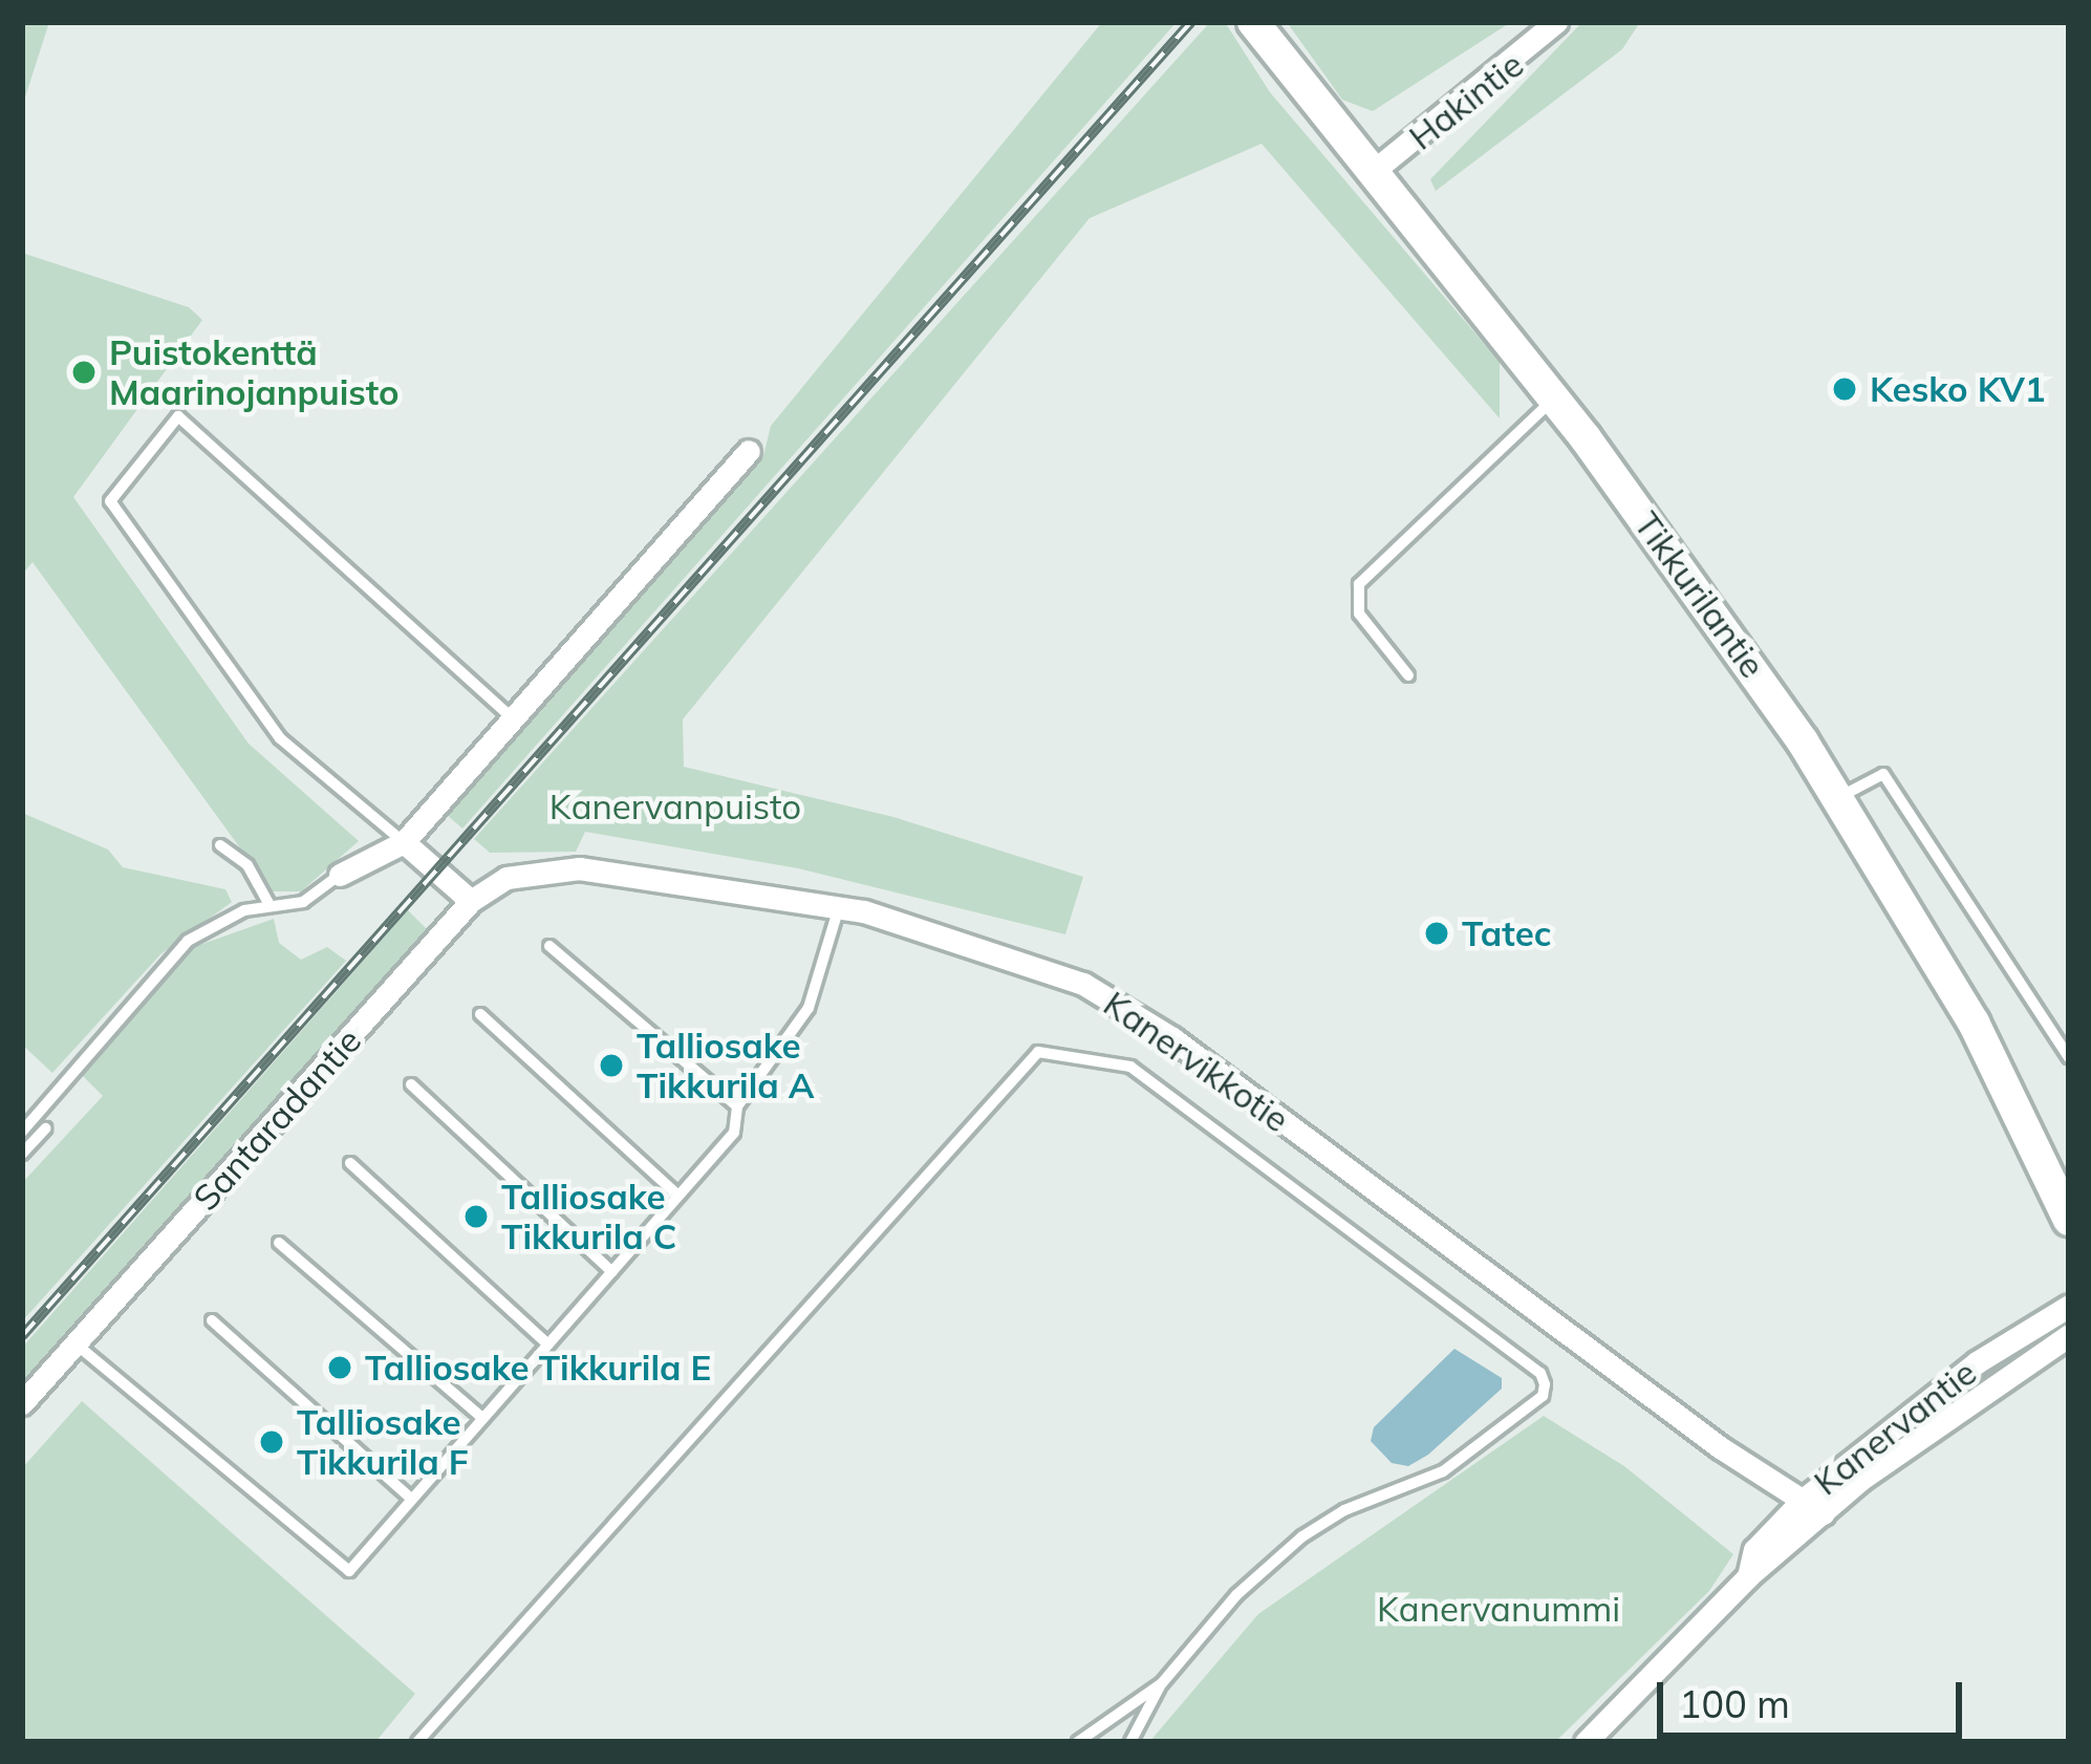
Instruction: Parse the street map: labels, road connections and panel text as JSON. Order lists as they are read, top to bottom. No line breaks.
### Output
{"streets":{"main road":["Tikkurilantie"],"street":["Hakintie","Kanervikkotie","Santaradantie","Kanervantie"]},"crossings":[["Hakintie","Tikkurilantie"],["Kanervikkotie","Santaradantie"],["Kanervikkotie","Kanervantie"]],"parks":["Kanervanpuisto","Kanervanummi"],"places":["Puistokenttä Maarinojanpuisto","Kesko KV1","Tatec","Talliosake Tikkurila A","Talliosake Tikkurila C","Talliosake Tikkurila E","Talliosake Tikkurila F"],"scale_bar":"100 m"}
